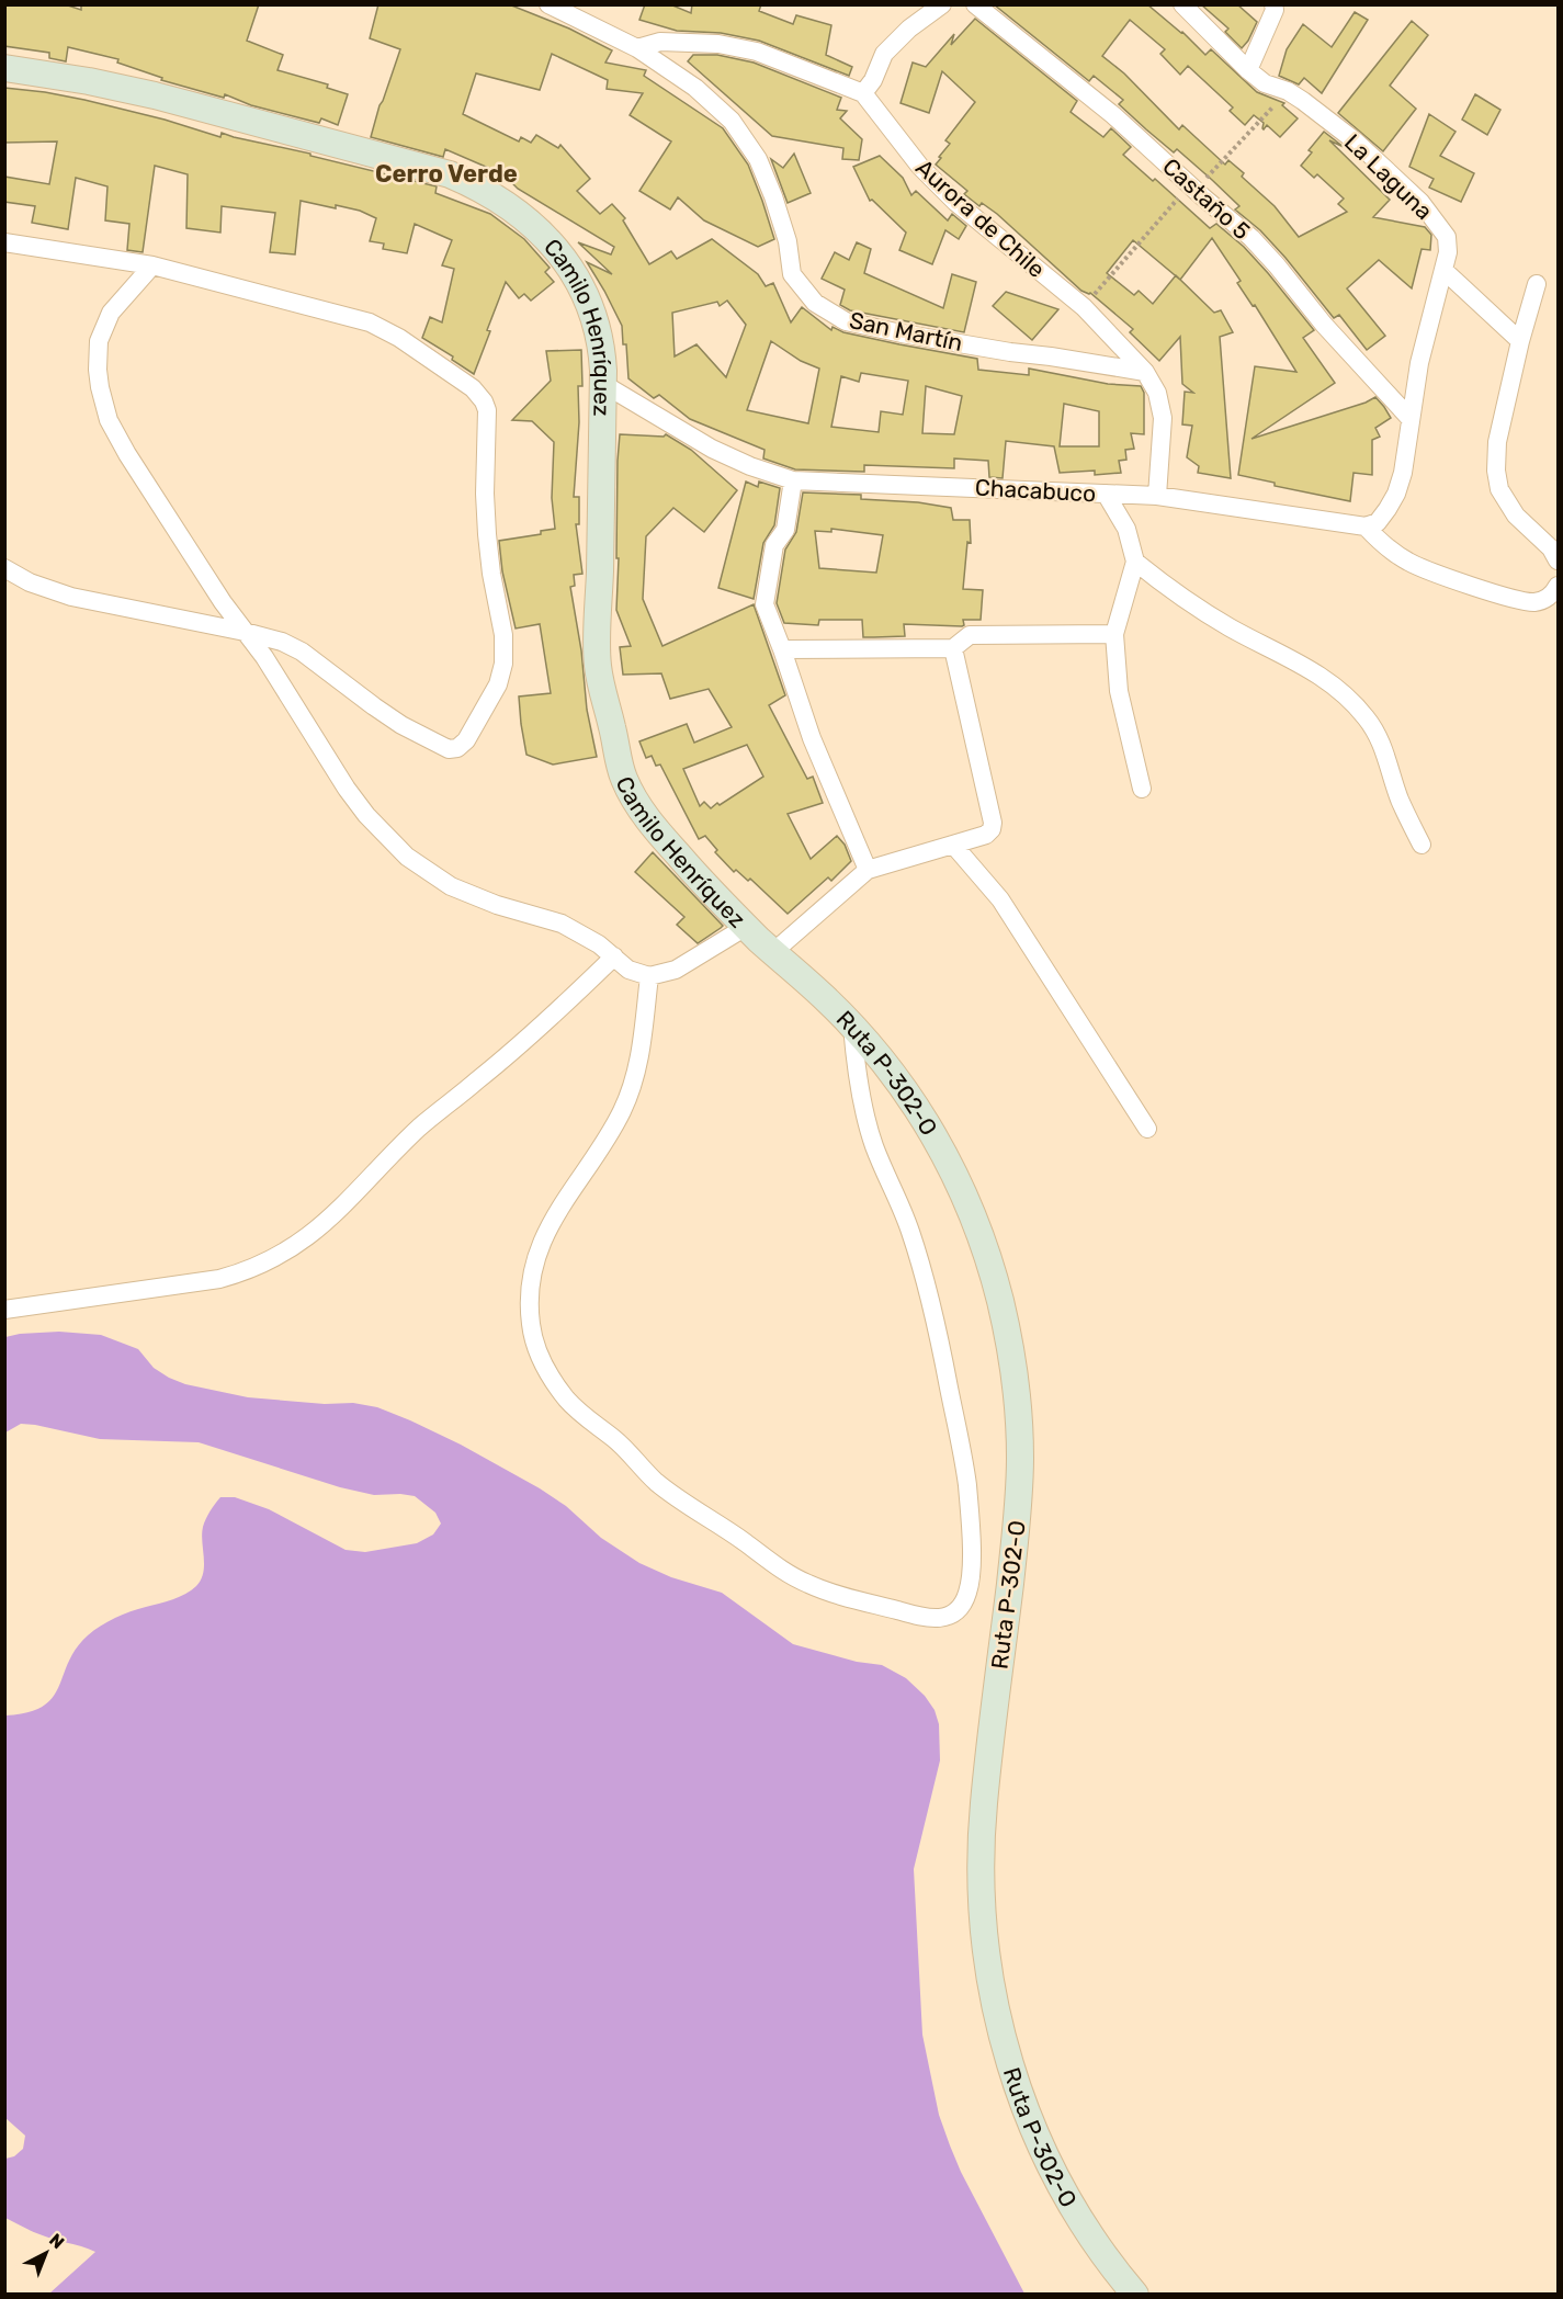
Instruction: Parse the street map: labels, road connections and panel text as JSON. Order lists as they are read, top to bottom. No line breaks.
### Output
{"streets":{"street":["La Laguna","Castaño 5","Aurora de Chile","Camilo Henríquez","San Martín","Chacabuco","Ruta P-302-O"]},"crossings":[["La Laguna","Castaño 5"],["Aurora de Chile","San Martín"],["Aurora de Chile","Chacabuco"],["Camilo Henríquez","Chacabuco"],["Camilo Henríquez","Ruta P-302-O"]],"districts":["Cerro Verde"],"north":"top right"}
